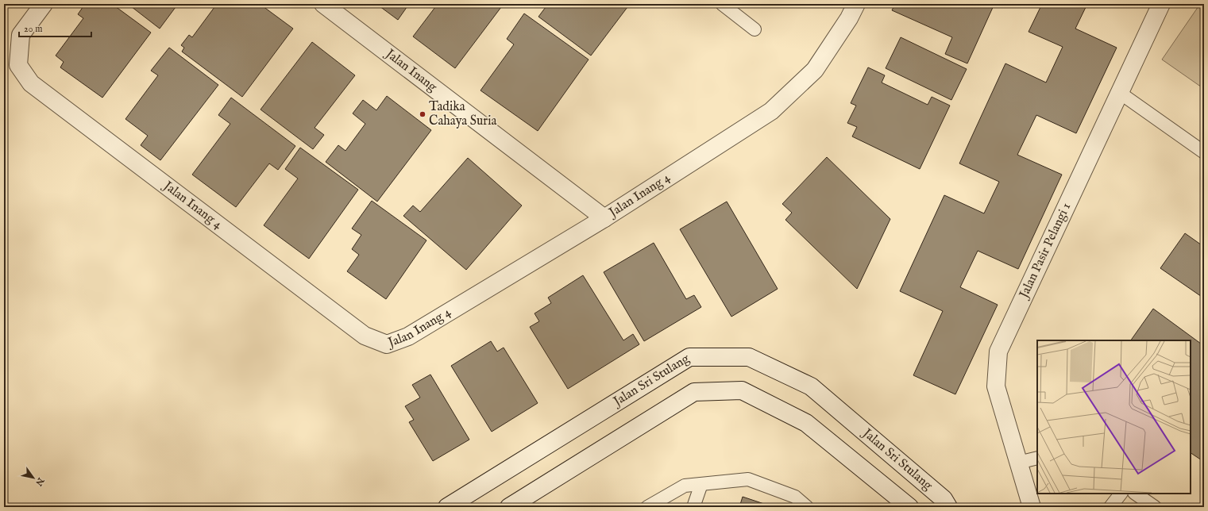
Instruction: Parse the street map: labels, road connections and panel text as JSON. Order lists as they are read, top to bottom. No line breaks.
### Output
{"streets":{"street":["Jalan Inang","Jalan Inang 4","Jalan Pasir Pelangi 1","Jalan Sri Stulang"]},"crossings":[["Jalan Inang","Jalan Inang 4"]],"places":["Tadika Cahaya Suria"],"scale_bar":"20 m","north":"bottom right"}
